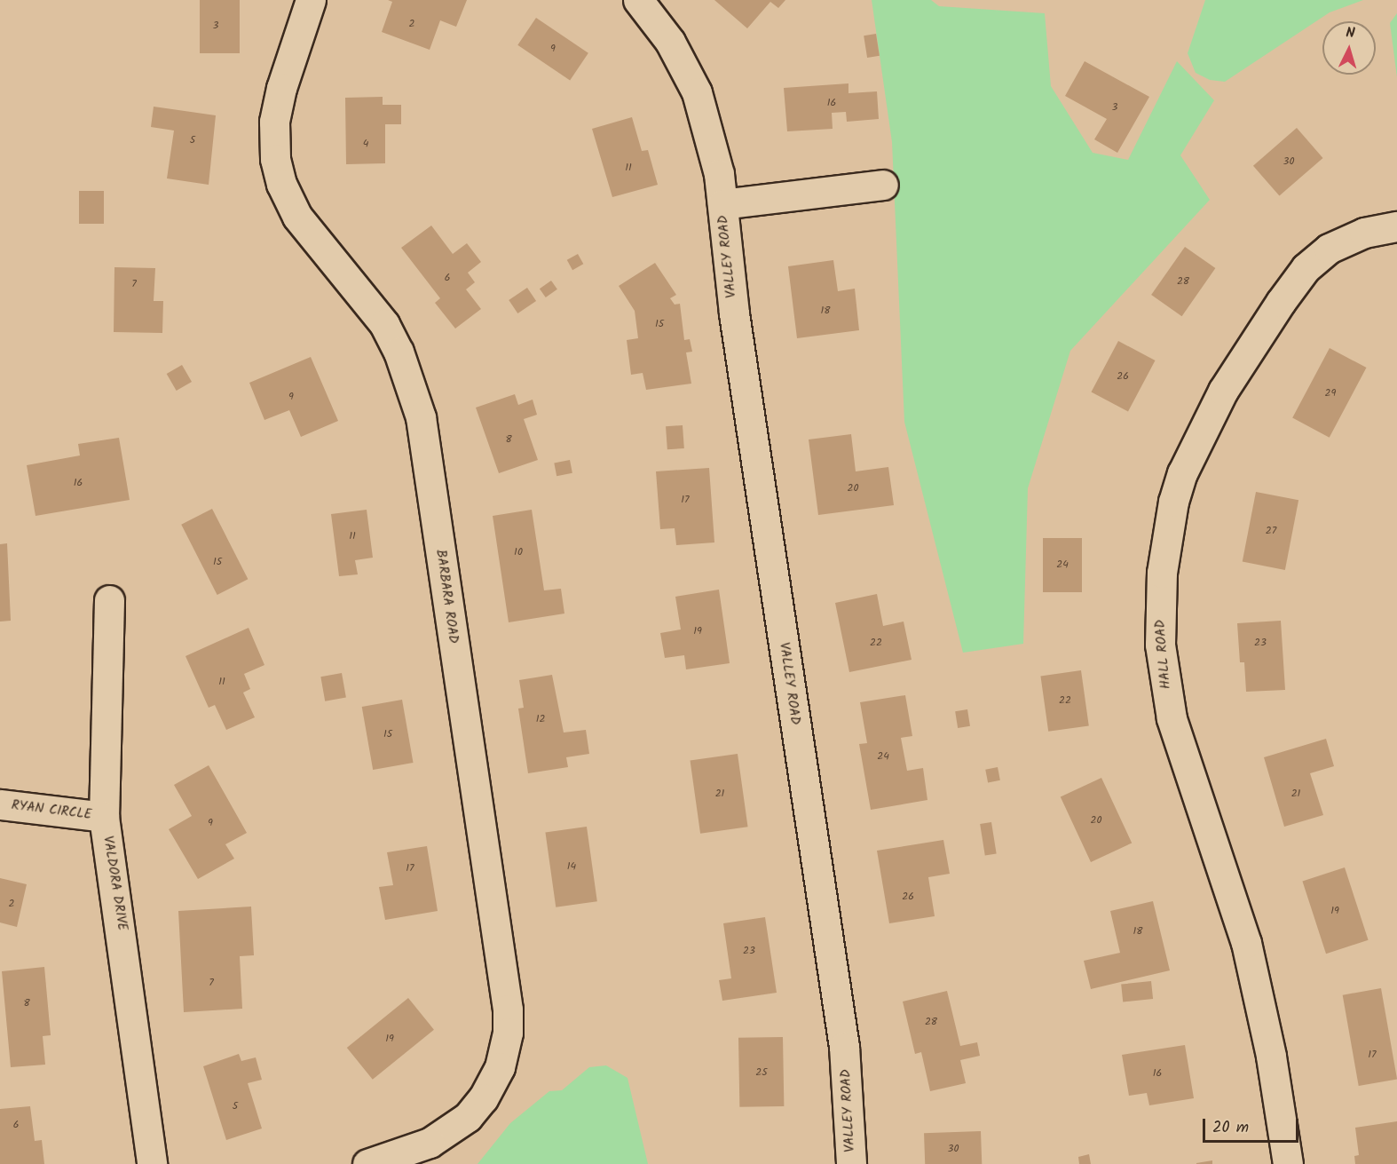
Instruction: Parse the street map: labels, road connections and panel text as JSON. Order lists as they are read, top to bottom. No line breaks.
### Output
{"streets":{"street":["VALLEY ROAD","BARBARA ROAD","HALL ROAD","RYAN CIRCLE","VALDORA DRIVE"]},"crossings":[["RYAN CIRCLE","VALDORA DRIVE"]],"house_numbers":["2","3","9","16","3","5","4","30","11","6","28","7","18","15","26","29","9","8","16","20","17","27","11","10","15","24","19","22","23","11","22","12","15","24","21","21","20","9","14","17","26","2","19","18","23","7","8","28","19","17","25","16","5","6","30"],"scale_bar":"20 m","north":"top"}
